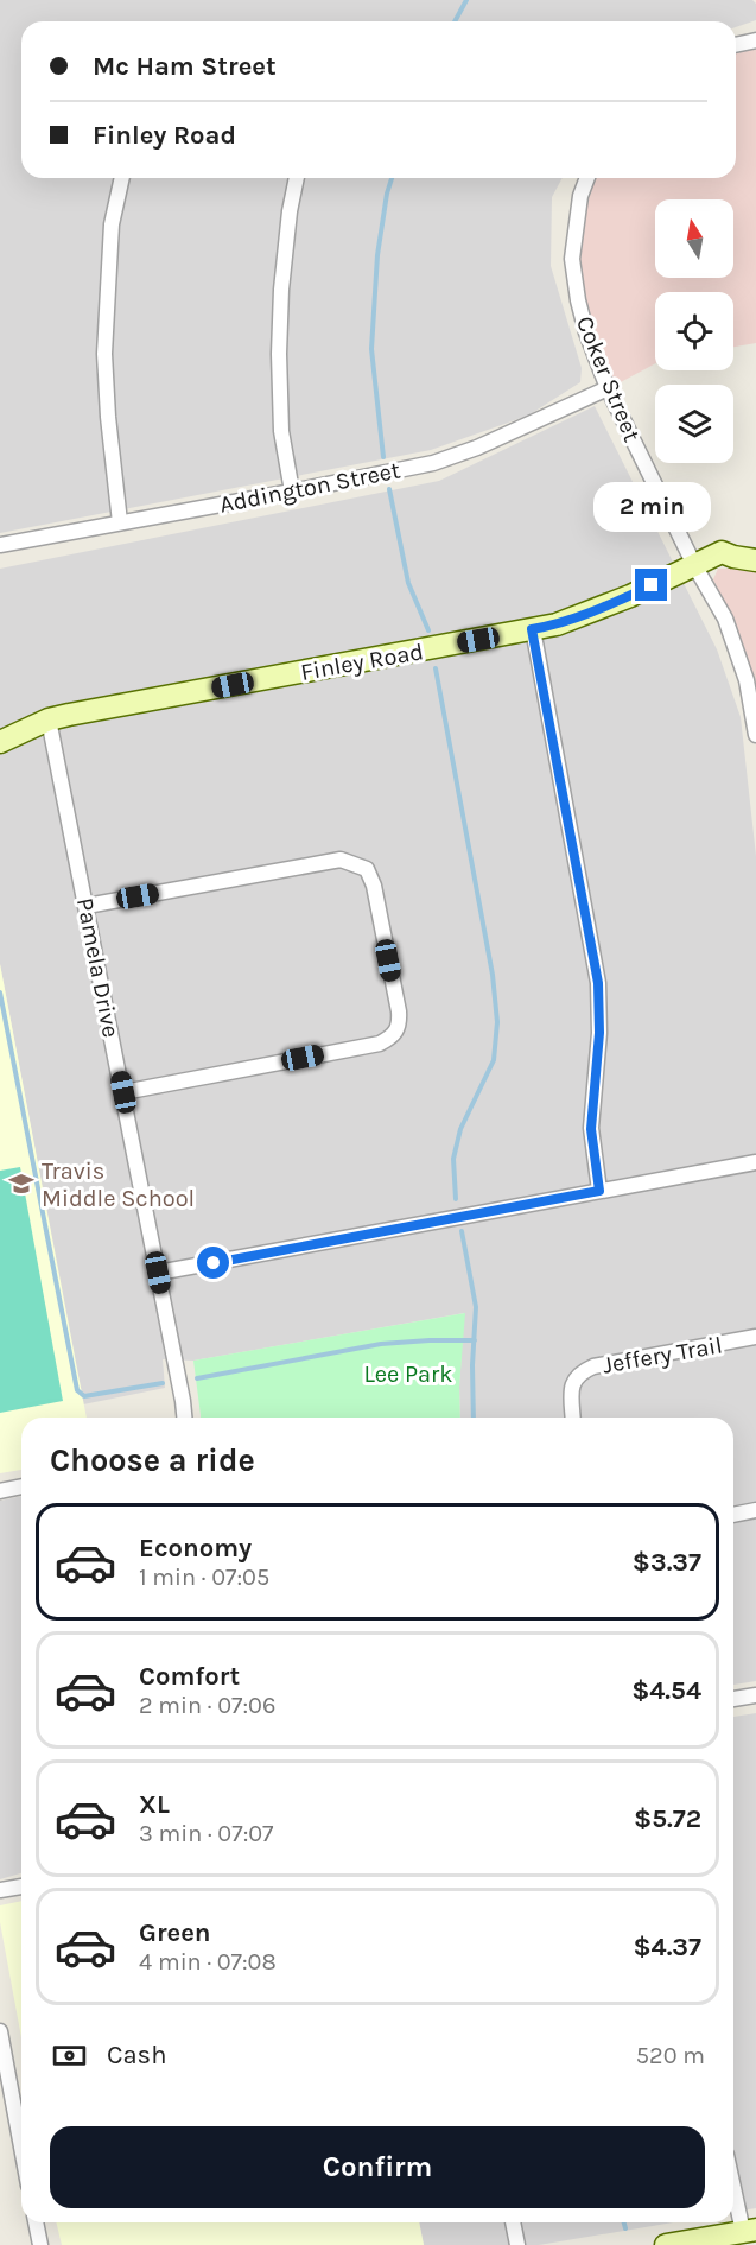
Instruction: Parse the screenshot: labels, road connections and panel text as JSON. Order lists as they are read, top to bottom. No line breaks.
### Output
{"streets":{"street":["Coker Street","Addington Street","Finley Road","Pamela Drive","Jeffery Trail"]},"crossings":[["Coker Street","Addington Street"],["Coker Street","Finley Road"],["Finley Road","Pamela Drive"]],"parks":["Lee Park"],"places":{"school or university":["Travis Middle School"]},"north":"top","page":{"banner":["Mc Ham Street","Finley Road"],"bubble":"2 min","heading":"Choose a ride","list":[{"name":"Economy","note":"1 min · 07:05","value":"$3.37"},{"name":"Comfort","note":"2 min · 07:06","value":"$4.54"},{"name":"XL","note":"3 min · 07:07","value":"$5.72"},{"name":"Green","note":"4 min · 07:08","value":"$4.37"}],"pay":["Cash","520 m"],"buttons":"Confirm"}}
